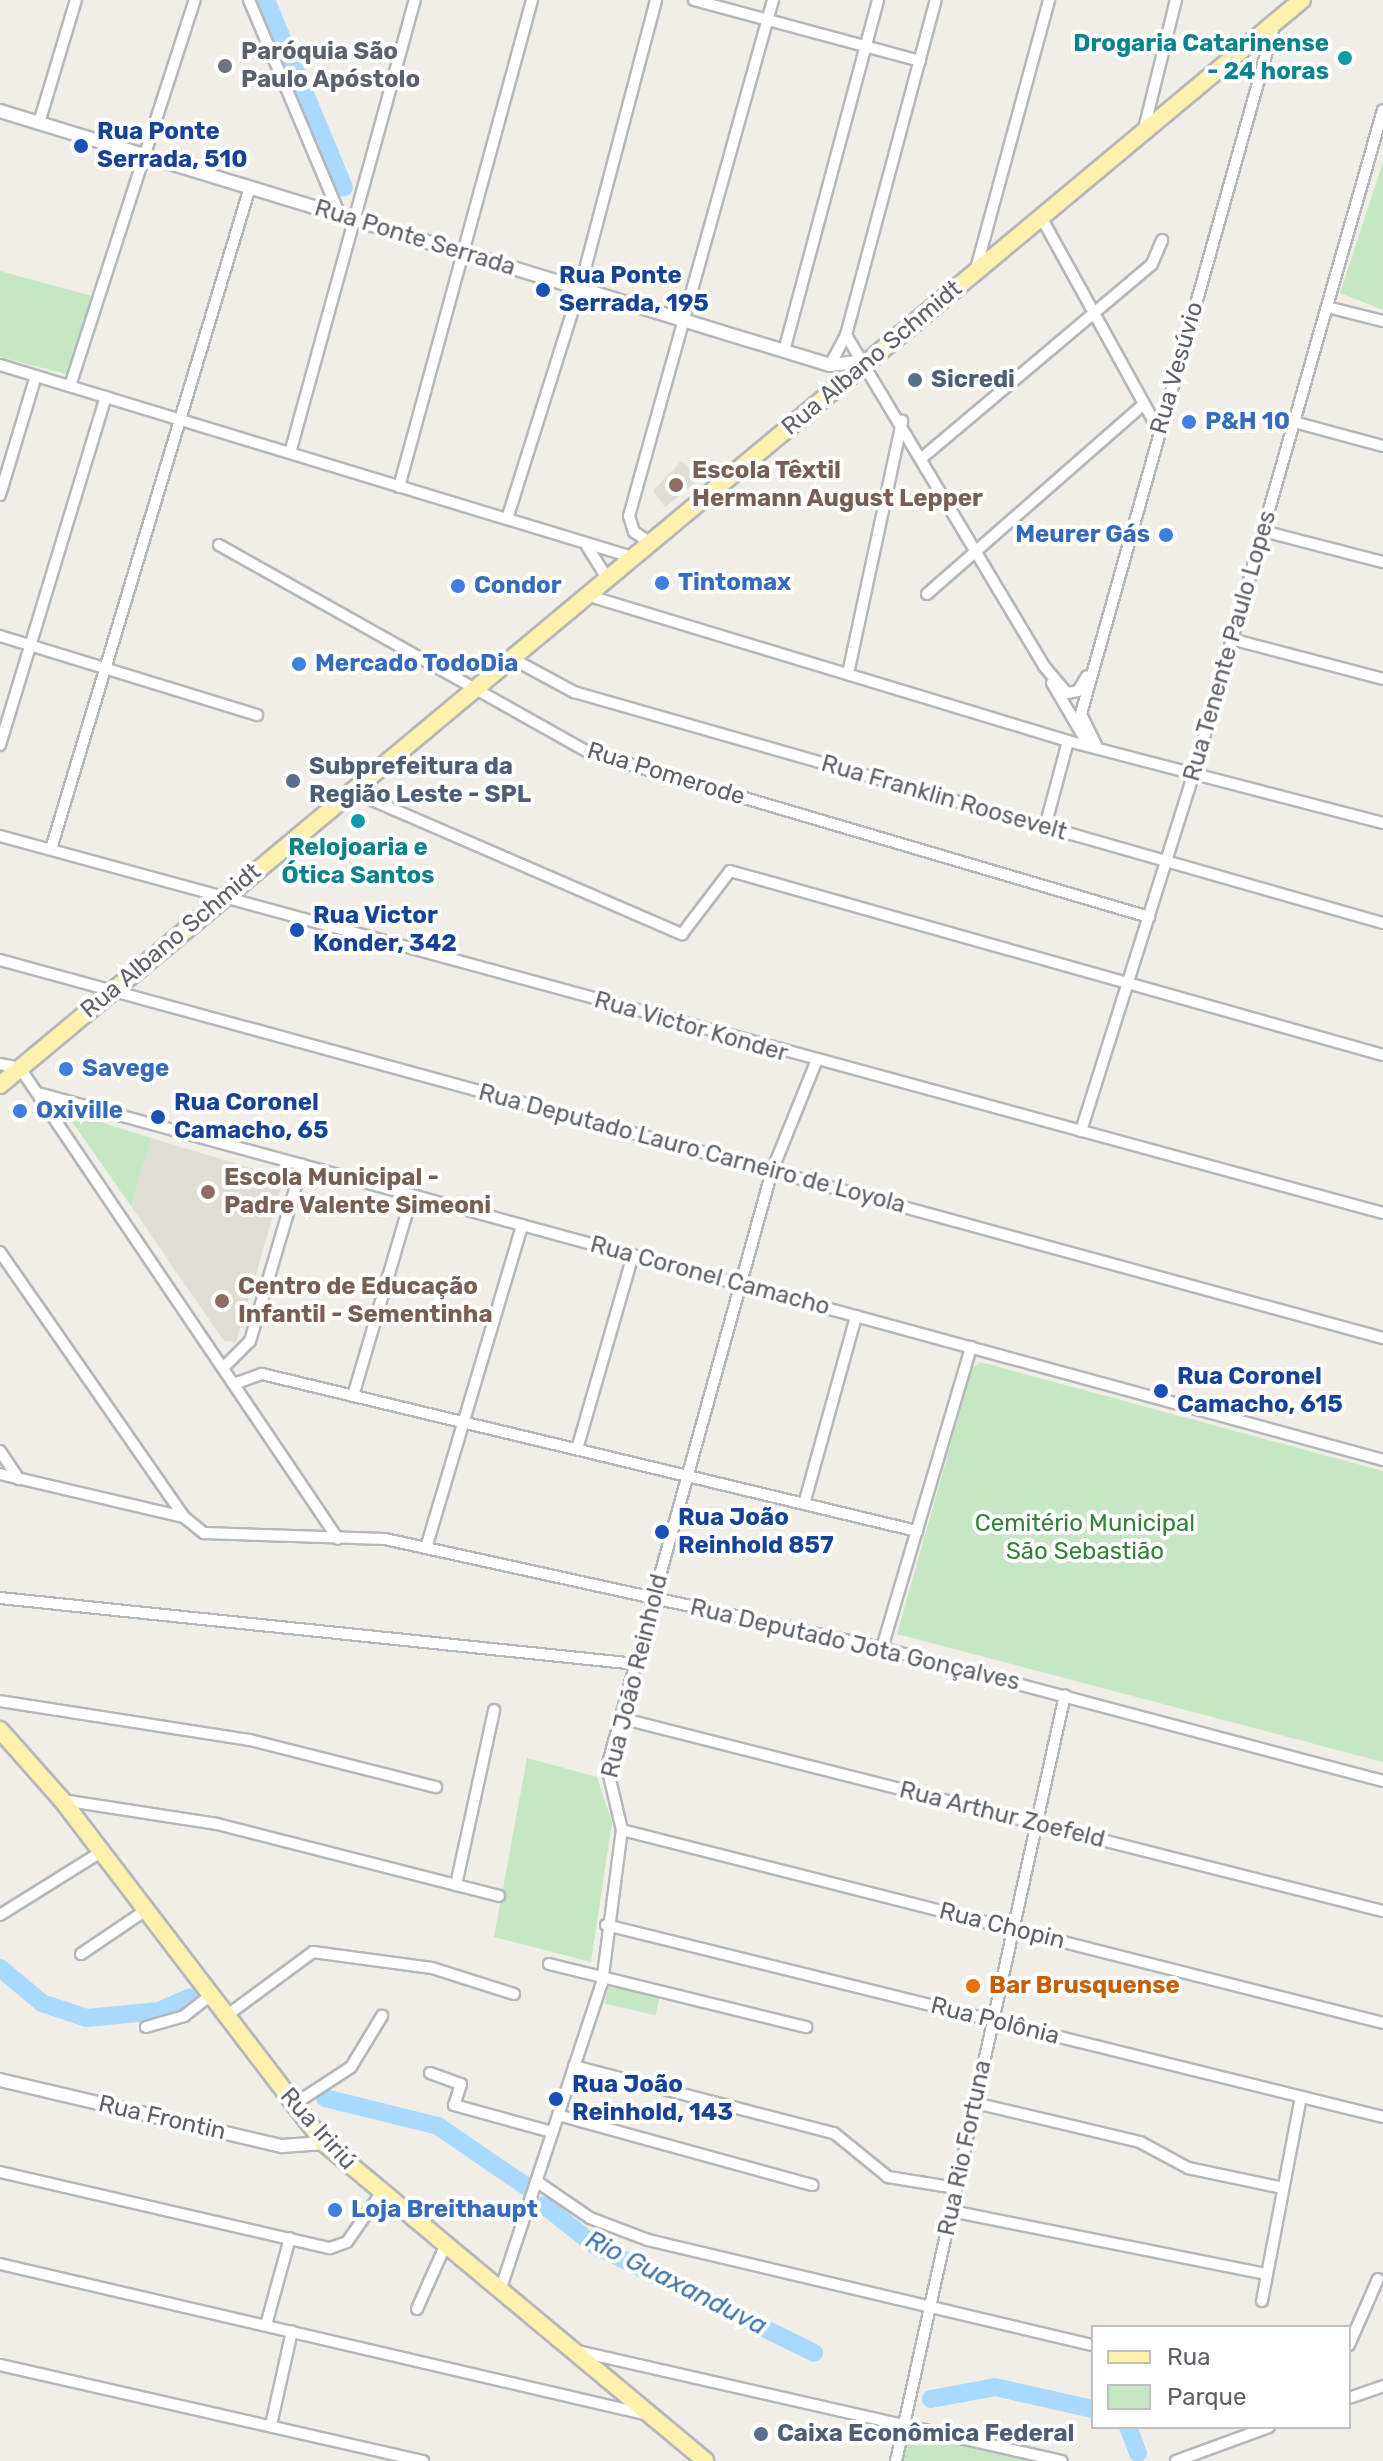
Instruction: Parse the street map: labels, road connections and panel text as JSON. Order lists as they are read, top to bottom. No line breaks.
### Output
{"streets":{"main road":["Rua Albano Schmidt","Rua Iririú"],"street":["Rua Ponte Serrada","Rua Vesúvio","Rua Tenente Paulo Lopes","Rua Pomerode","Rua Franklin Roosevelt","Rua Victor Konder","Rua Deputado Lauro Carneiro de Loyola","Rua Coronel Camacho","Rua Deputado Jota Gonçalves","Rua João Reinhold","Rua Arthur Zoefeld","Rua Chopin","Rua Polônia","Rua Frontin","Rua Rio Fortuna"]},"crossings":[["Rua Ponte Serrada","Rua Albano Schmidt"],["Rua Albano Schmidt","Rua Vesúvio"],["Rua Albano Schmidt","Rua Pomerode"],["Rua Albano Schmidt","Rua Franklin Roosevelt"],["Rua Albano Schmidt","Rua Victor Konder"],["Rua Albano Schmidt","Rua Deputado Lauro Carneiro de Loyola"],["Rua Tenente Paulo Lopes","Rua Pomerode"],["Rua Tenente Paulo Lopes","Rua Franklin Roosevelt"],["Rua Tenente Paulo Lopes","Rua Victor Konder"],["Rua Victor Konder","Rua João Reinhold"],["Rua Deputado Lauro Carneiro de Loyola","Rua João Reinhold"],["Rua Coronel Camacho","Rua João Reinhold"],["Rua Deputado Jota Gonçalves","Rua João Reinhold"],["Rua Deputado Jota Gonçalves","Rua Rio Fortuna"],["Rua João Reinhold","Rua Arthur Zoefeld"],["Rua João Reinhold","Rua Chopin"],["Rua João Reinhold","Rua Polônia"],["Rua João Reinhold","Rua Iririú"],["Rua Arthur Zoefeld","Rua Rio Fortuna"],["Rua Chopin","Rua Rio Fortuna"],["Rua Polônia","Rua Rio Fortuna"],["Rua Frontin","Rua Iririú"]],"water":["Rio Guaxanduva"],"parks":["Cemitério Municipal São Sebastião"],"places":["Drogaria Catarinense - 24 horas","Paróquia São Paulo Apóstolo","Rua Ponte Serrada, 510","Rua Ponte Serrada, 195","Sicredi","P&H 10","Escola Têxtil Hermann August Lepper","Meurer Gás","Tintomax","Condor","Mercado TodoDia","Subprefeitura da Região Leste - SPL","Relojoaria e Ótica Santos","Rua Victor Konder, 342","Savege","Oxiville","Rua Coronel Camacho, 65","Escola Municipal - Padre Valente Simeoni","Centro de Educação Infantil - Sementinha","Rua Coronel Camacho, 615","Rua João Reinhold 857","Bar Brusquense","Rua João Reinhold, 143","Loja Breithaupt","Caixa Econômica Federal"],"legend":["Rua","Parque"]}
